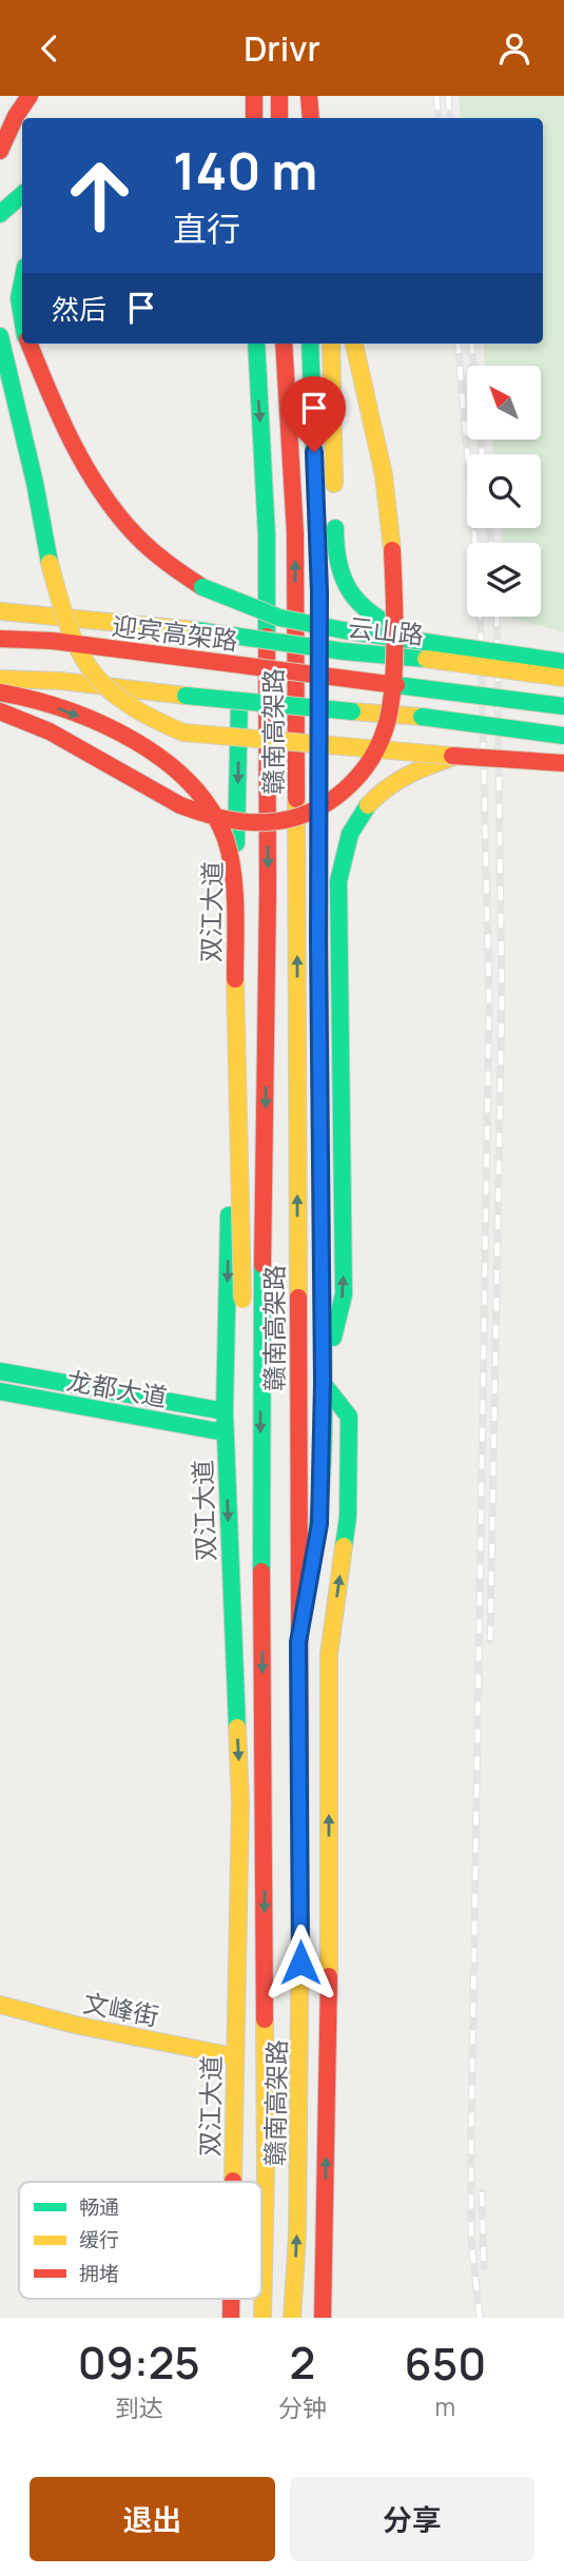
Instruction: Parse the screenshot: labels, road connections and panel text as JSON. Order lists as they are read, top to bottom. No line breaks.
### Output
{"streets":{"main road":["云山路","迎宾高架路","赣南高架路","双江大道","龙都大道","文峰街"]},"crossings":[["双江大道","龙都大道"],["双江大道","文峰街"]],"legend":["畅通","缓行","拥堵"],"north":"top left","page":{"header":"Drivr","turn":["140 m","直行"],"then":"然后","eta":["09:25","到达","2","分钟","650","m"],"buttons":["退出","分享"]}}
